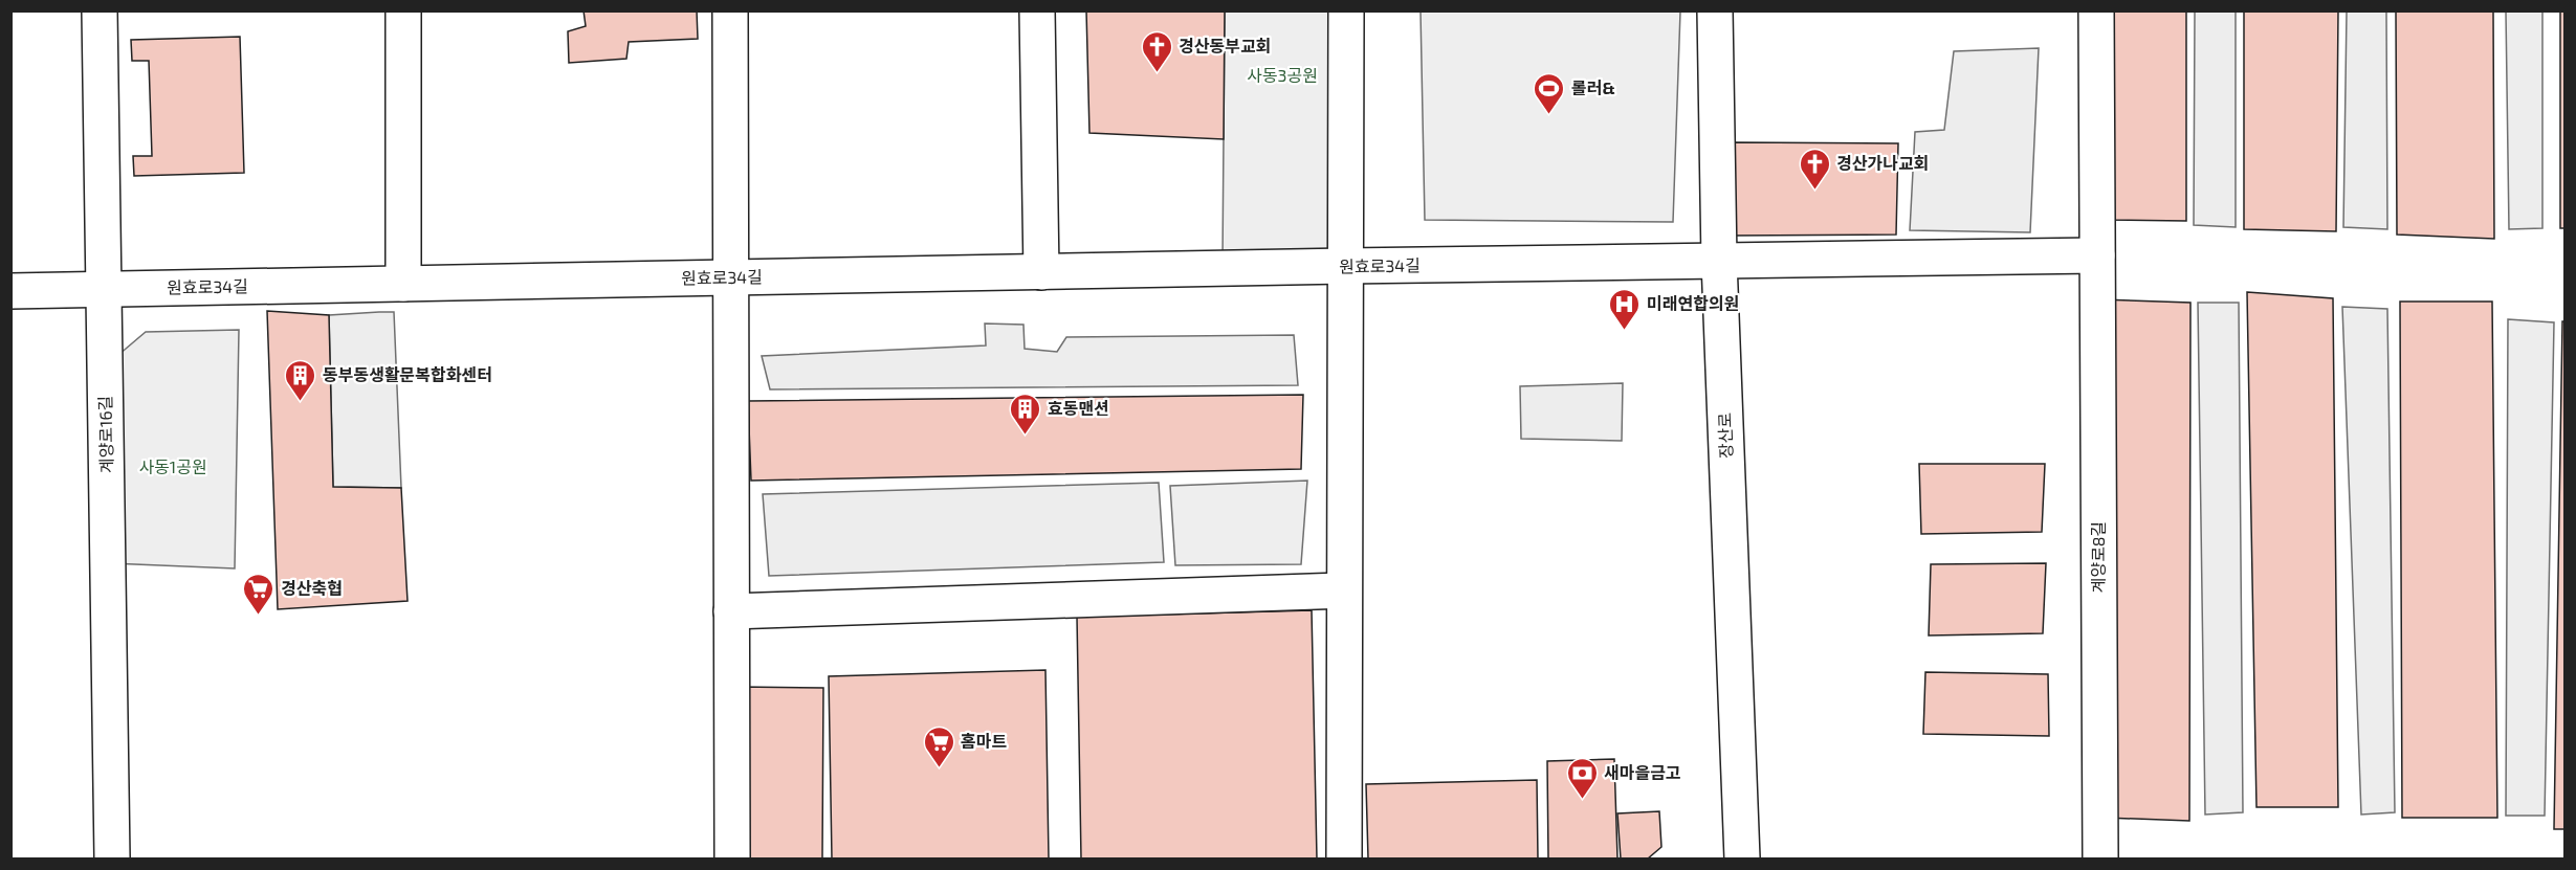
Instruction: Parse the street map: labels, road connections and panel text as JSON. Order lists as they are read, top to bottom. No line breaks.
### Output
{"streets":{"street":["원효로34길","계양로16길","장산로","계양로8길"]},"crossings":[["원효로34길","계양로16길"],["원효로34길","장산로"]],"parks":["사동3공원","사동1공원"],"places":{"church":["경산동부교회","경산가나교회"],"sports":["롤러&"],"hospital":["미래연합의원"],"building":["동부동생활문복합화센터","효동맨션"],"supermarket":["경산축협","홈마트"],"bank":["새마을금고"]}}
